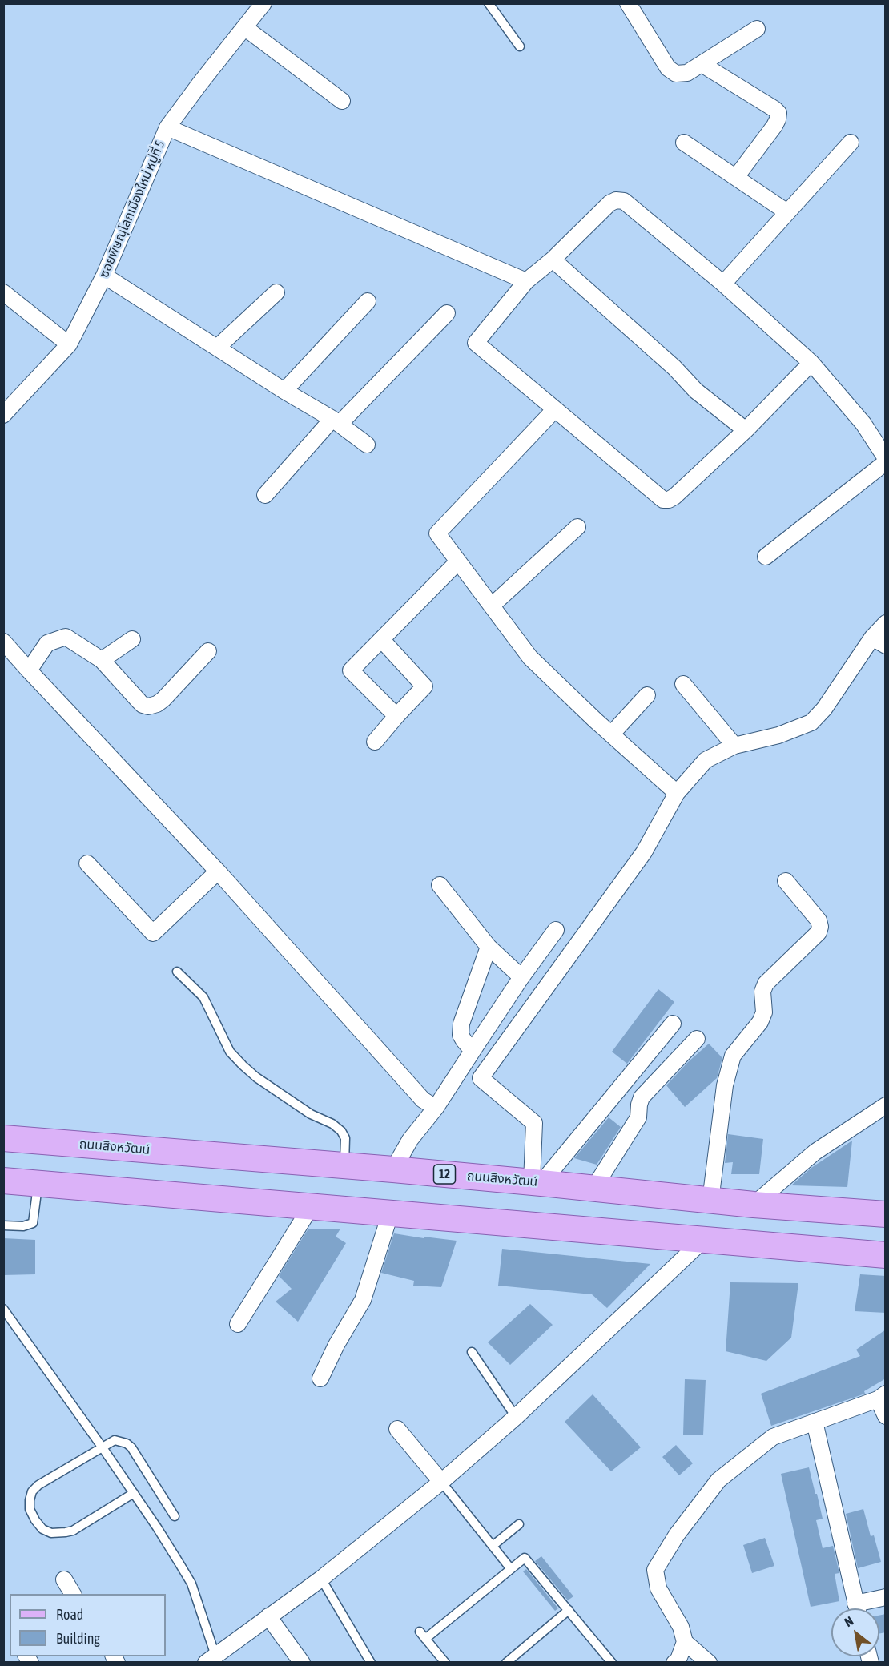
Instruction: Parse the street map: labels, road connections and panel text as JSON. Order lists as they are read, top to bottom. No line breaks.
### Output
{"streets":{"main road":["ถนนสิงหวัฒน์","12"],"street":["ซอยพิษณุโลกเมืองใหม่ หมู่ที่ 5"]},"legend":["Road","Building"],"north":"top left"}
